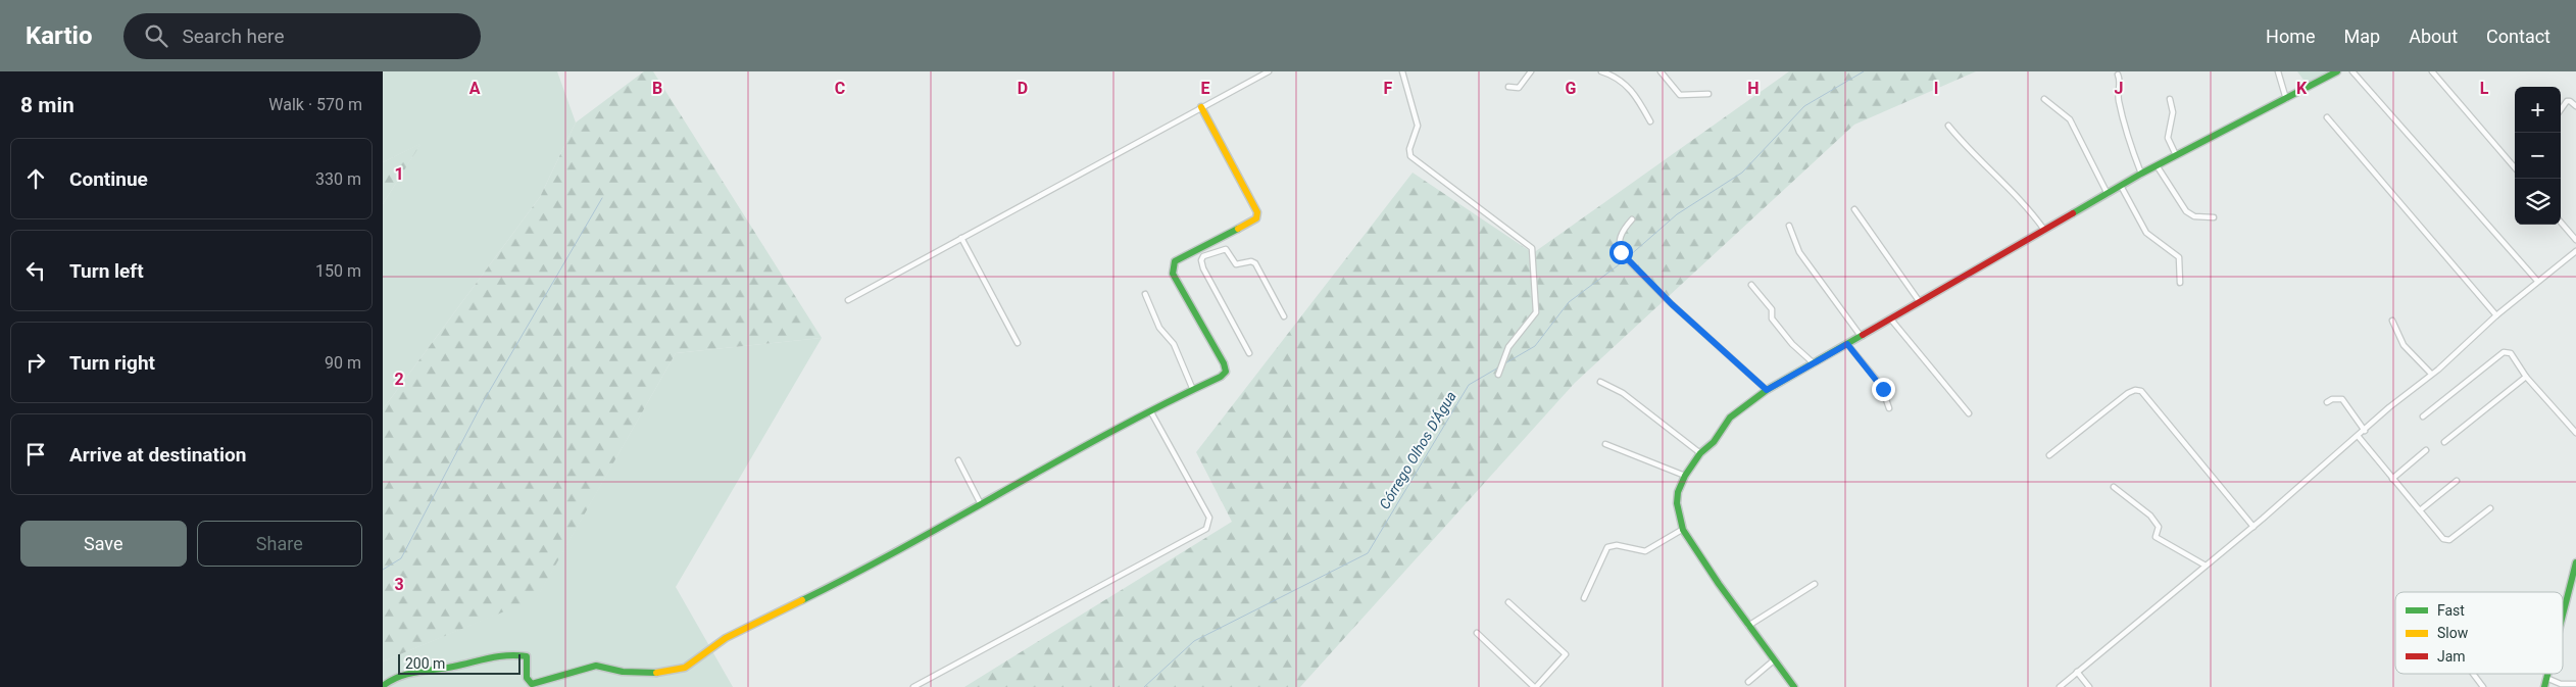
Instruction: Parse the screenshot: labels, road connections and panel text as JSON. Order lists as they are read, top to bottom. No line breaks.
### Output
{"water":["Córrego Olhos D'Água"],"legend":["Fast","Slow","Jam"],"scale_bar":"200 m","page":{"header":"Kartio","search":"Search here","nav":["Home","Map","About","Contact"],"heading":["8 min","Walk · 570 m"],"map_buttons":["+","−"],"list":[["Continue","330 m"],["Turn left","150 m"],["Turn right","90 m"],"Arrive at destination"],"buttons":["Save","Share"],"scale":"200 m"},"grid":{"columns":["A","B","C","D","E","F","G","H","I","J","K","L"],"rows":["1","2","3"]}}
